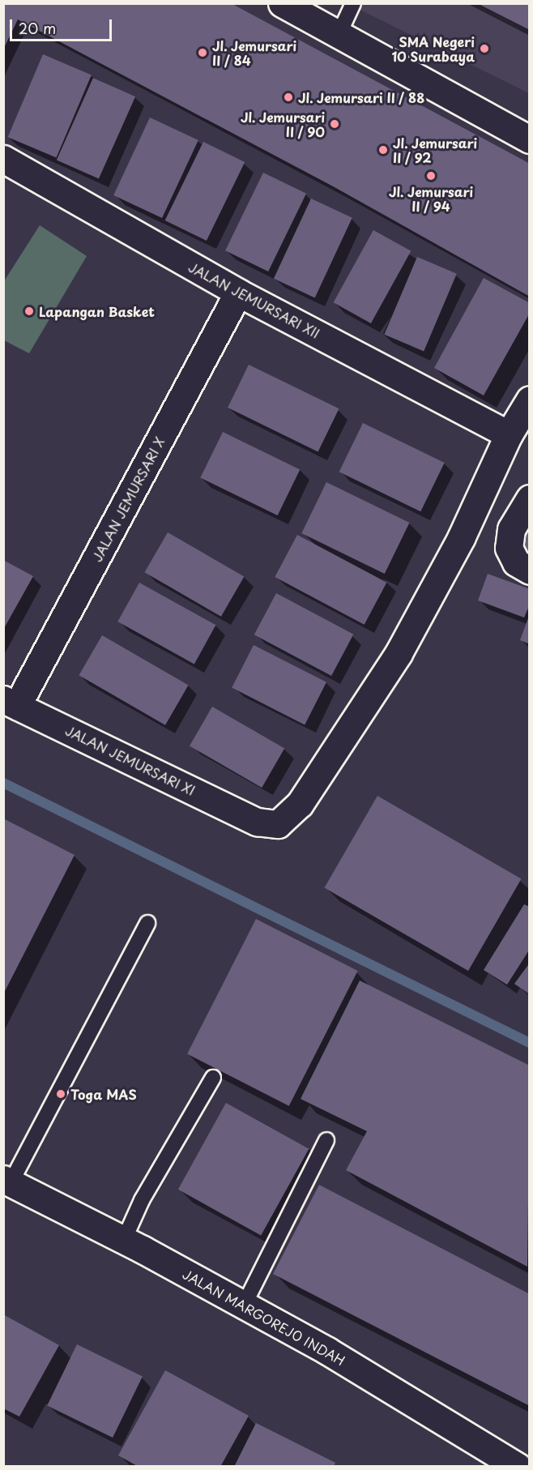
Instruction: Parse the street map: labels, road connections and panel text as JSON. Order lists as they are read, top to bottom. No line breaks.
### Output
{"streets":{"street":["JALAN JEMURSARI XII","JALAN JEMURSARI X","JALAN JEMURSARI XI","JALAN MARGOREJO INDAH"]},"crossings":[["JALAN JEMURSARI XII","JALAN JEMURSARI X"],["JALAN JEMURSARI XII","JALAN JEMURSARI XI"],["JALAN JEMURSARI X","JALAN JEMURSARI XI"]],"places":["SMA Negeri 10 Surabaya","Jl. Jemursari II / 84","Jl. Jemursari II / 88","Jl. Jemursari II / 90","Jl. Jemursari II / 92","Jl. Jemursari II / 94","Lapangan Basket","Toga MAS"],"scale_bar":"20 m"}
